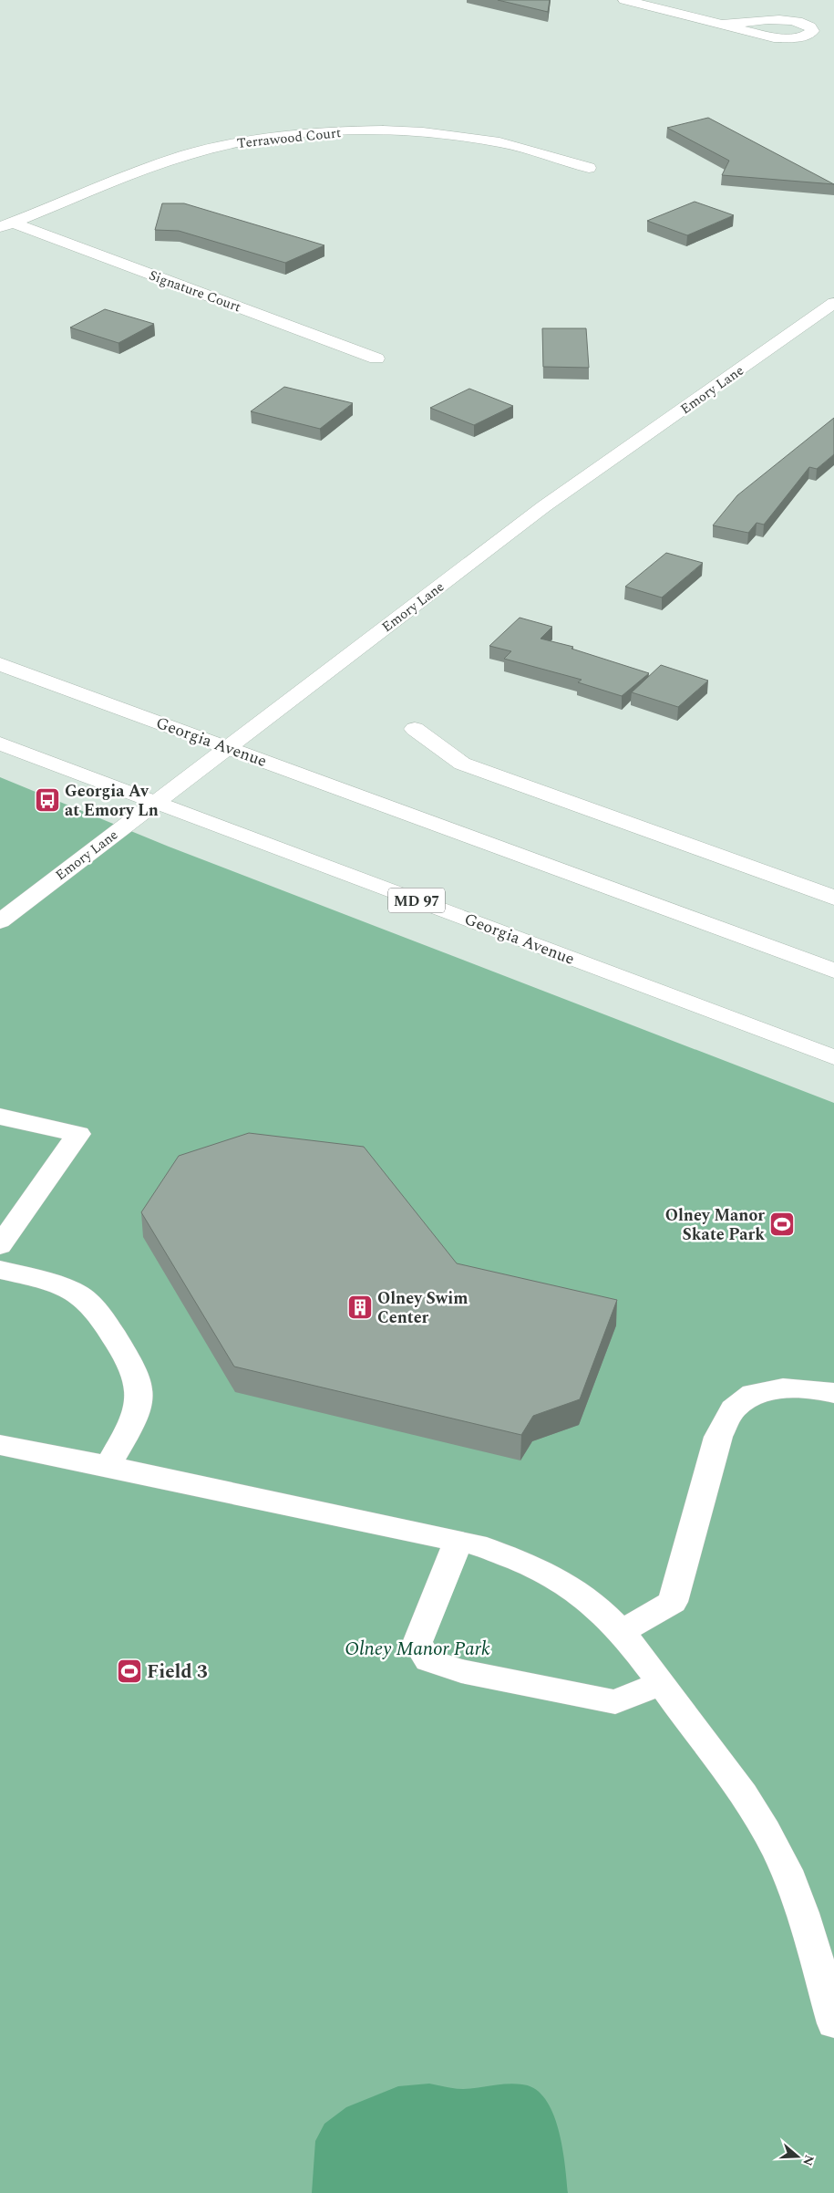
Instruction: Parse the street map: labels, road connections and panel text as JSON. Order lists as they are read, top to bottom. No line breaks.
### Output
{"streets":{"street":["Terrawood Court","Signature Court","Emory Lane","Georgia Avenue","MD 97"]},"crossings":[["Terrawood Court","Signature Court"],["Emory Lane","Georgia Avenue"]],"parks":["Olney Manor Park"],"places":{"bus stop":["Georgia Av at Emory Ln"],"sports":["Olney Manor Skate Park","Field 3"],"building":["Olney Swim Center"]},"north":"right"}
